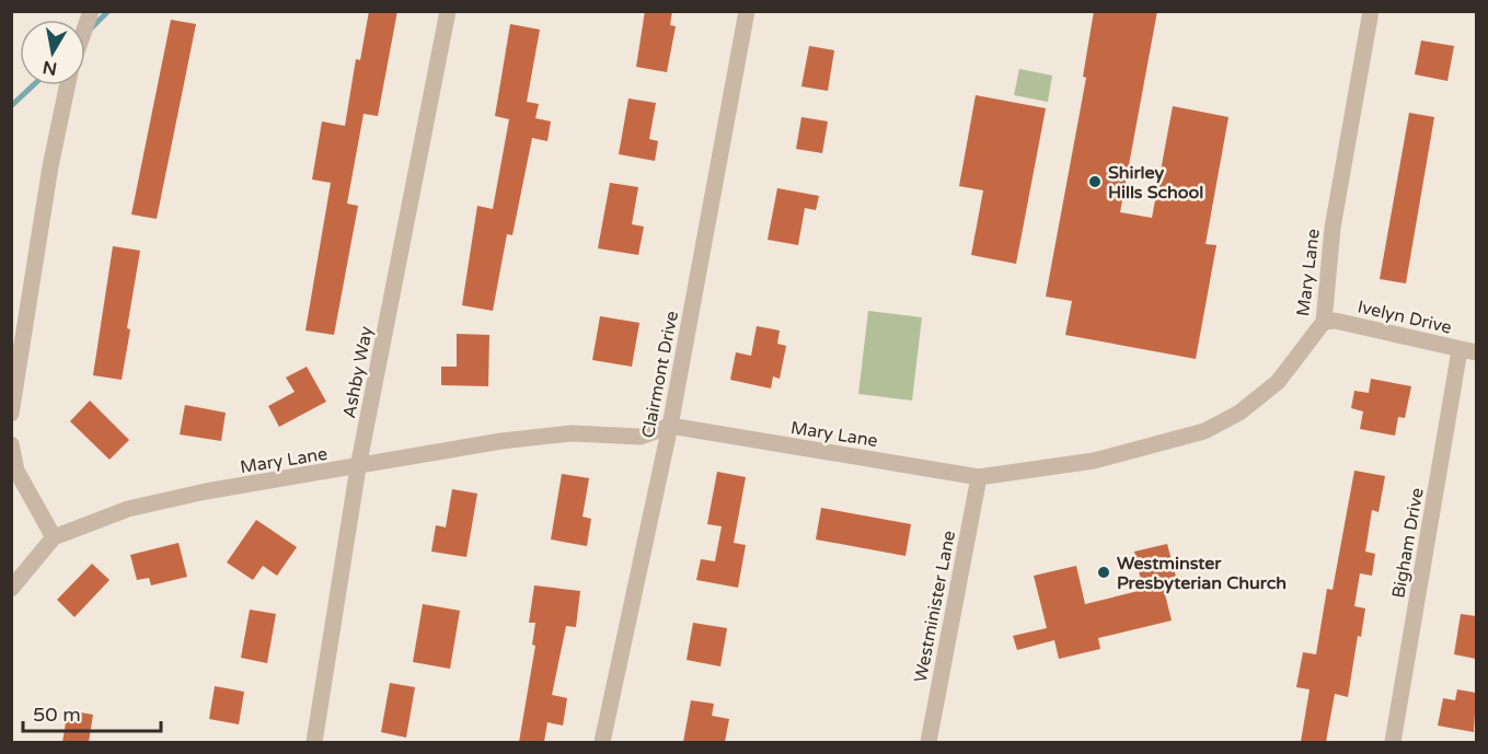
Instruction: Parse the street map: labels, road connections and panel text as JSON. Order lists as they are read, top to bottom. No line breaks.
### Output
{"streets":{"street":["Mary Lane","Ivelyn Drive","Ashby Way","Clairmont Drive","Bigham Drive","Westminister Lane"]},"crossings":[["Mary Lane","Ivelyn Drive"],["Mary Lane","Ashby Way"],["Mary Lane","Clairmont Drive"],["Mary Lane","Westminister Lane"],["Ivelyn Drive","Bigham Drive"]],"places":["Shirley Hills School","Westminster Presbyterian Church"],"scale_bar":"50 m","north":"bottom"}
